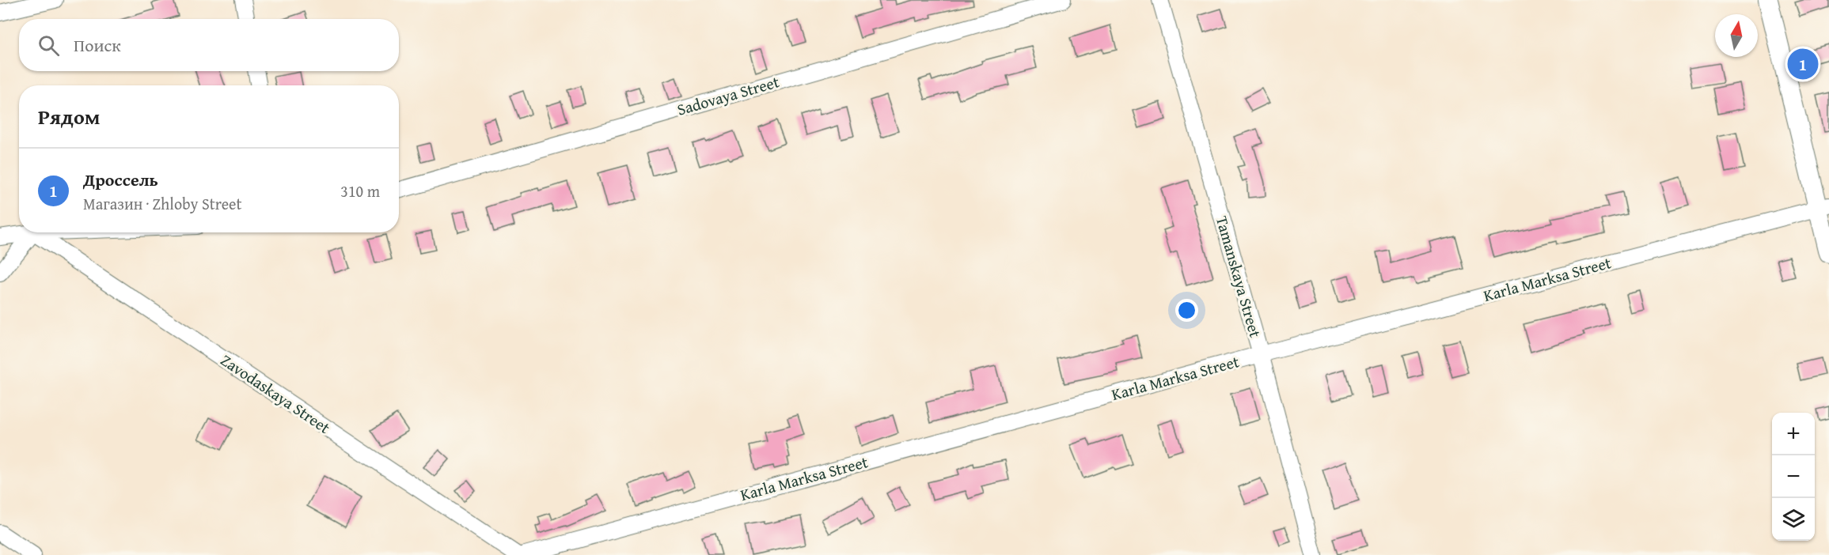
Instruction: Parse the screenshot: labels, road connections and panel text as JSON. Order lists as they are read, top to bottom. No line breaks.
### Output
{"streets":{"street":["Sadovaya Street","Tamanskaya Street","Karla Marksa Street","Zavodaskaya Street"]},"crossings":[["Tamanskaya Street","Karla Marksa Street"]],"north":"top","page":{"search":"Поиск","pins":"1","heading":"Рядом","list":[{"mark":"1","name":"Дроссель","note":"Магазин · Zhloby Street","value":"310 m"}],"map_buttons":["+","−"]}}
